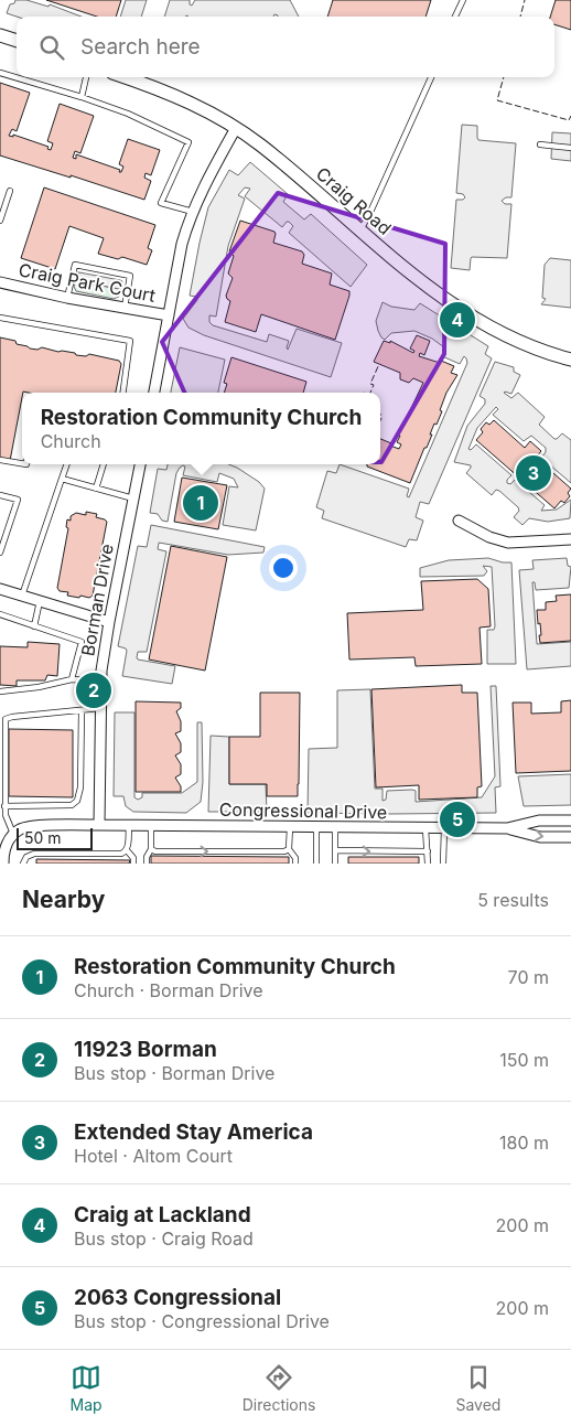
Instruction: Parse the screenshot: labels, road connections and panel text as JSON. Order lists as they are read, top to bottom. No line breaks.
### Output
{"streets":{"main road":["Craig Road"],"street":["Craig Park Court","Borman Drive","Congressional Drive"]},"crossings":[["Borman Drive","Congressional Drive"]],"scale_bar":"50 m","page":{"search":"Search here","pins":["4","3","1","2","5"],"popup":["Restoration Community Church","Church"],"scale":"50 m","heading":["Nearby","5 results"],"list":[{"mark":"1","name":"Restoration Community Church","note":"Church · Borman Drive","value":"70 m"},{"mark":"2","name":"11923 Borman","note":"Bus stop · Borman Drive","value":"150 m"},{"mark":"3","name":"Extended Stay America","note":"Hotel · Altom Court","value":"180 m"},{"mark":"4","name":"Craig at Lackland","note":"Bus stop · Craig Road","value":"200 m"},{"mark":"5","name":"2063 Congressional","note":"Bus stop · Congressional Drive","value":"200 m"}],"nav":["Map","Directions","Saved"]}}
